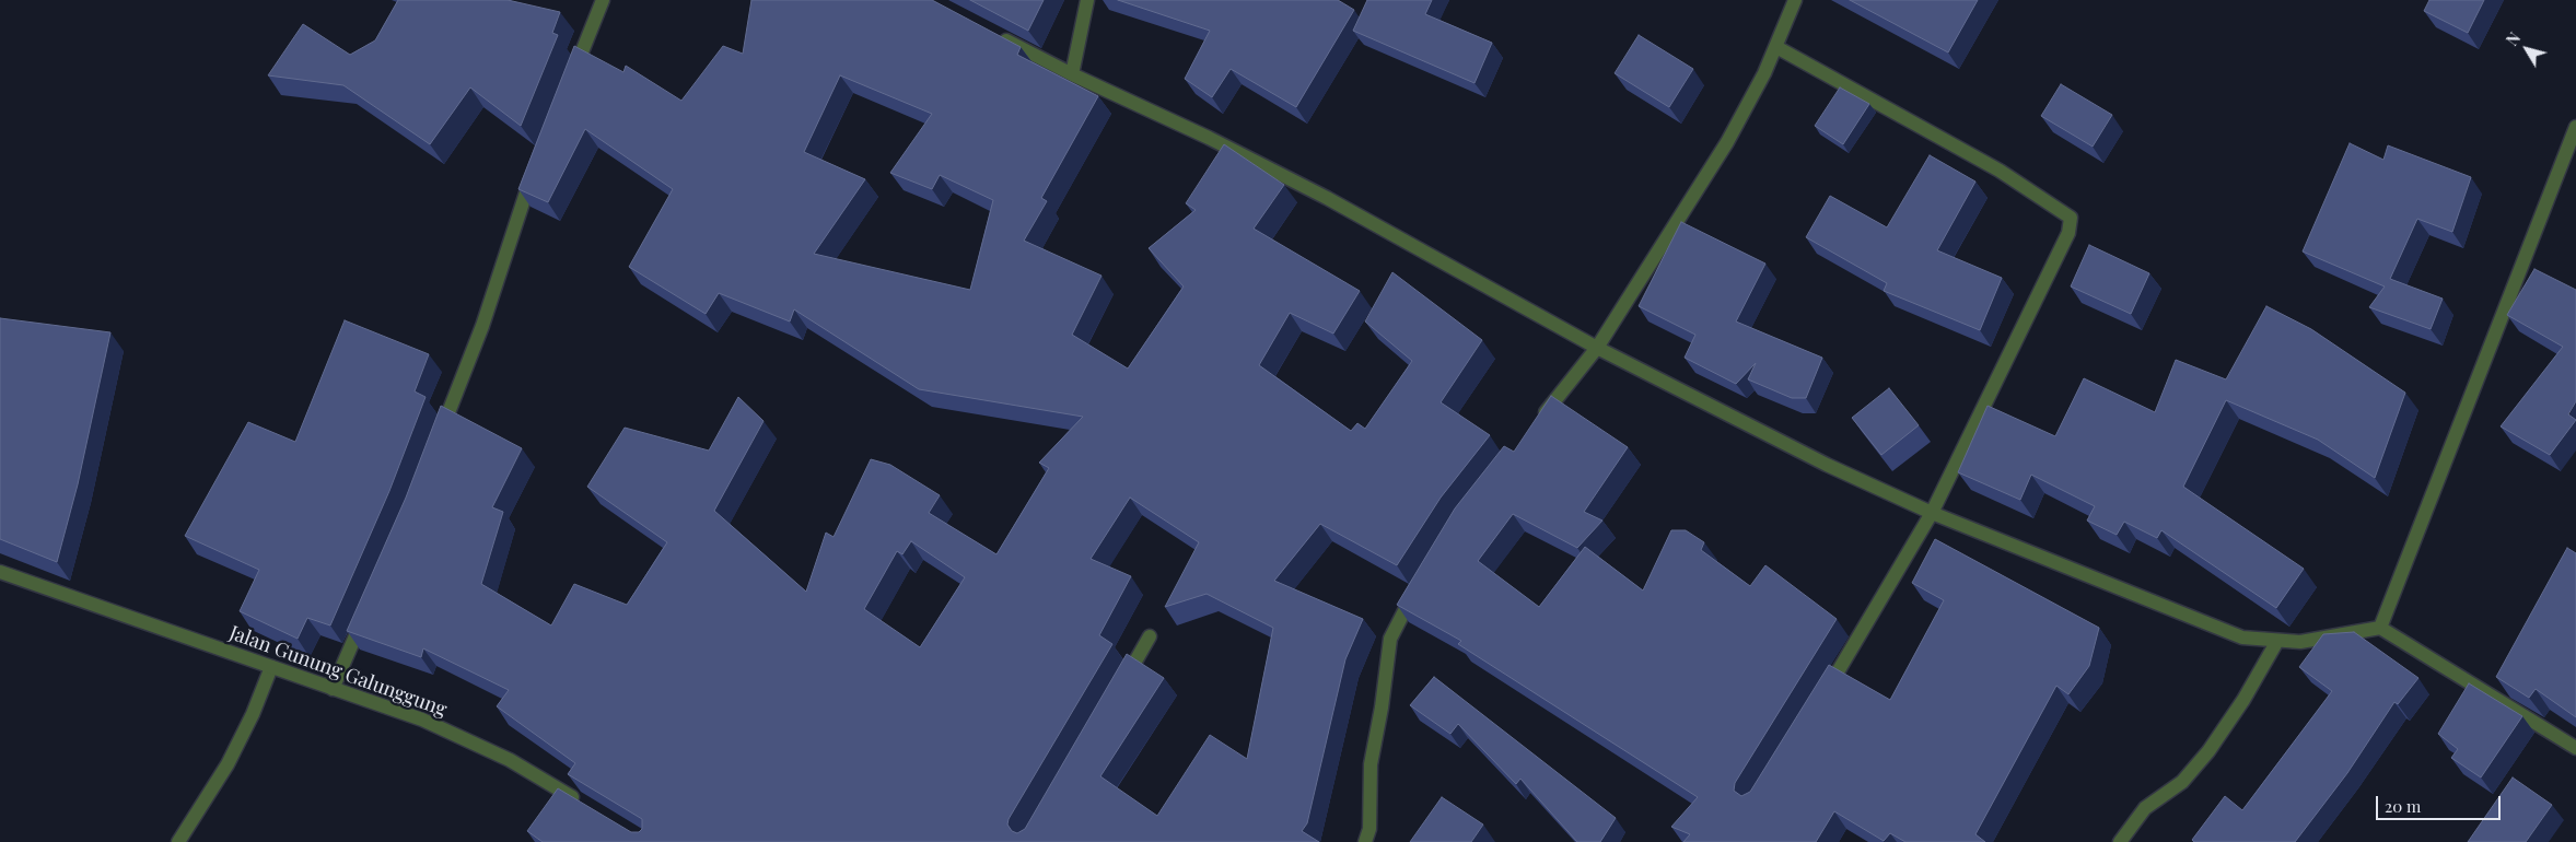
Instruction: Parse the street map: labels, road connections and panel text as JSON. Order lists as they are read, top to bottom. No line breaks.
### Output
{"streets":{"street":["Jalan Gunung Galunggung"]},"scale_bar":"20 m","north":"top left"}
